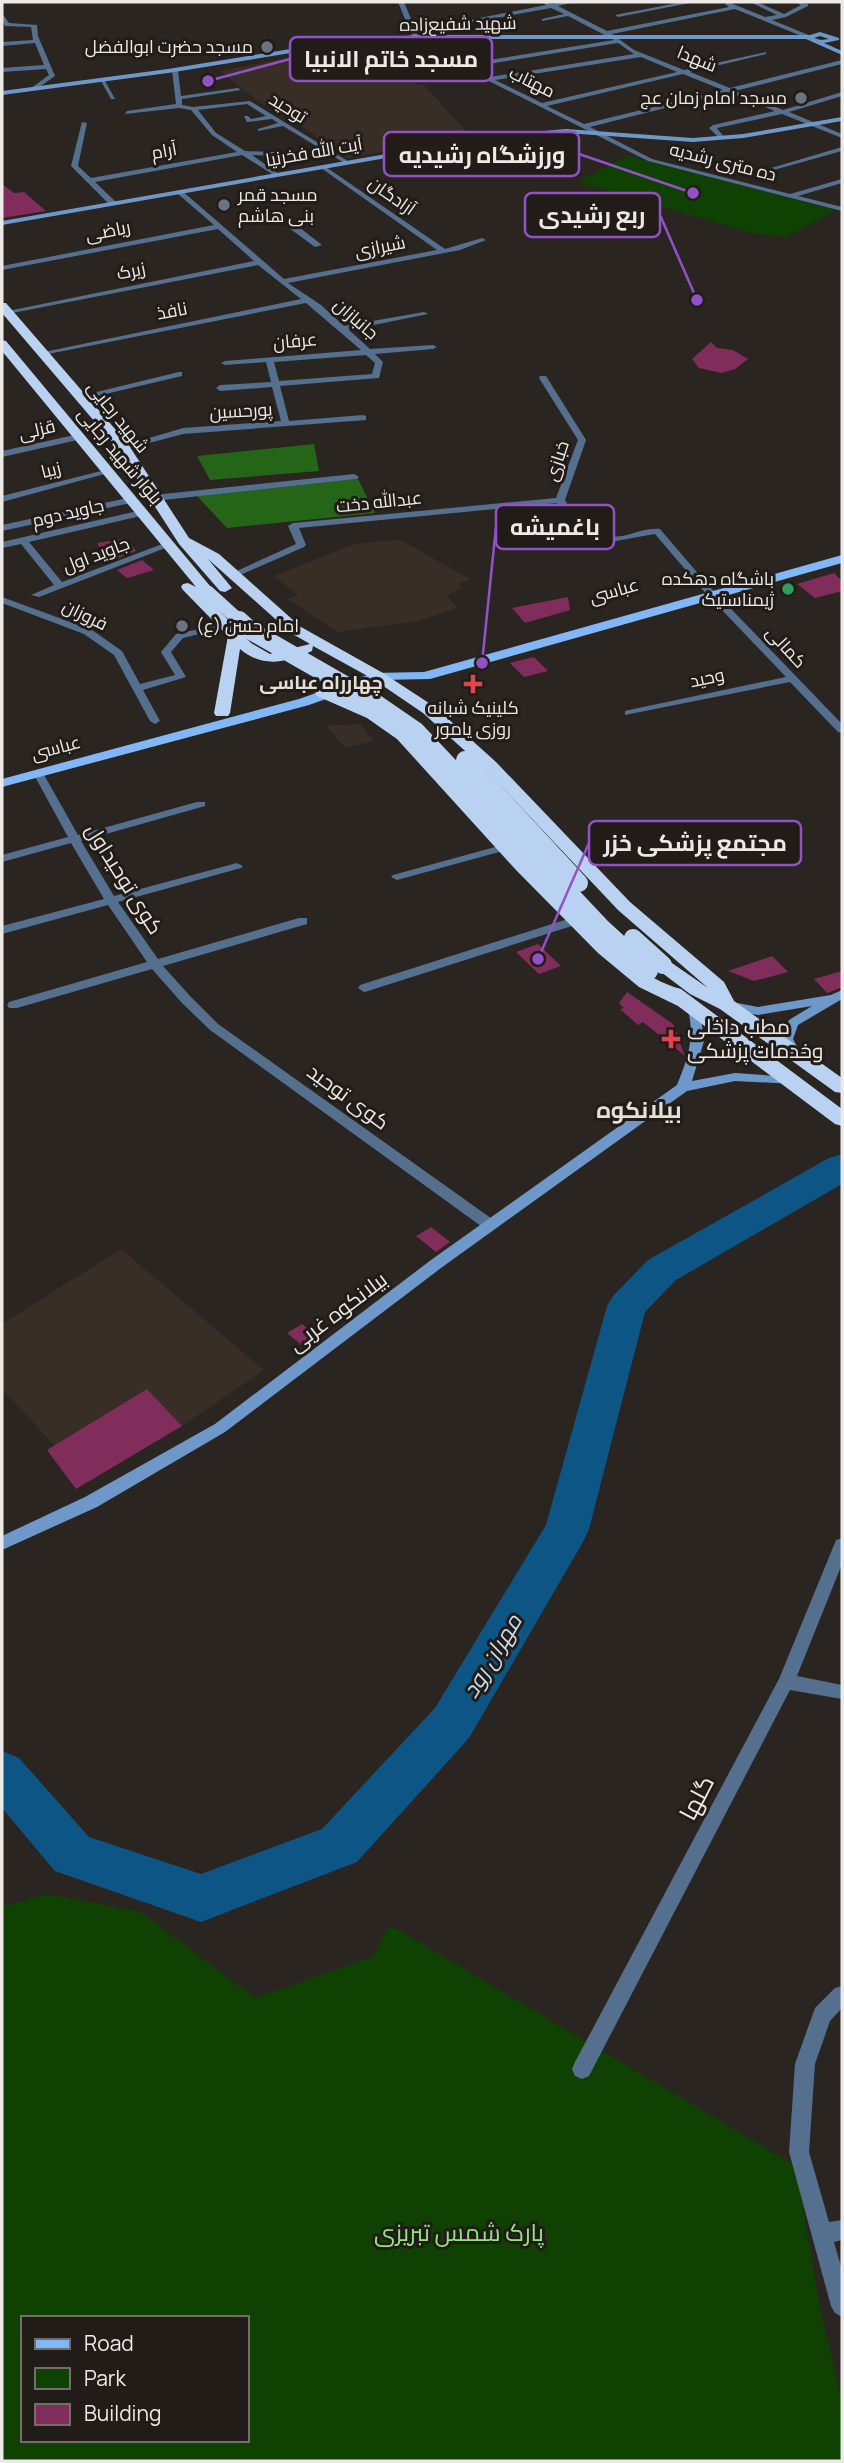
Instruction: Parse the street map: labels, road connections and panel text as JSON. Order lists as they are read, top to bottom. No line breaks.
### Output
{"streets":{"highway":["شهید رجایی","بلوار شهید رجایی"],"main road":["عباسى"],"street":["شهید شفیع‌زاده","شهدا","مهتاب","توحید","آرام","آیت الله فخرنیا","ده متری رشدیه","آزادگان","ریاضی","شیرازی","زیرک","نافذ","جانبازان","عرفان","پورحسین","قزلی","خبازی","زیبا","عبدالله دخت","جاوید دوم","جاوید اول","فروزان","کمالی","وحید","کوی توحیداول","کوی توحید","بیلانکوه غربی","گلها"]},"crossings":[["شهید شفیع‌زاده","شهدا"],["شهید شفیع‌زاده","مهتاب"],["شهدا","آیت الله فخرنیا"],["مهتاب","آیت الله فخرنیا"],["مهتاب","ده متری رشدیه"],["توحید","آیت الله فخرنیا"],["آیت الله فخرنیا","ده متری رشدیه"],["آیت الله فخرنیا","آزادگان"],["آیت الله فخرنیا","جانبازان"],["آزادگان","شیرازی"],["ریاضی","جانبازان"],["شیرازی","جانبازان"],["زیرک","جانبازان"],["زیرک","شهید رجایی"],["نافذ","جانبازان"],["نافذ","شهید رجایی"],["جانبازان","عرفان"],["پورحسین","شهید رجایی"],["شهید رجایی","عبدالله دخت"],["قزلی","بلوار شهید رجایی"],["بلوار شهید رجایی","زیبا"],["بلوار شهید رجایی","جاوید دوم"],["بلوار شهید رجایی","جاوید اول"],["خبازی","عبدالله دخت"],["خبازی","عباسى"],["خبازی","کمالی"],["عباسى","کمالی"],["عباسى","کوی توحیداول"],["کمالی","وحید"],["کوی توحیداول","کوی توحید"],["کوی توحید","بیلانکوه غربی"]],"districts":["چهارراه عباسی","بیلانکوه"],"water":["مهران رود"],"parks":["پارک شمس تبریزی"],"places":{"other":["مسجد حضرت ابوالفضل","مسجد خاتم الانبیا","مسجد امام زمان عج","ورزشگاه رشیدیه","مسجد قمر بنی هاشم","ربع رشیدی","باشگاه دهکده ژیمناستیک","امام حسن (ع)","باغمیشه","مجتمع پزشکی خزر"],"health":["کلینیک شبانه روزی یامور","مطب داخلی وخدمات پزشکی"]},"legend":["Road","Park","Building"]}
